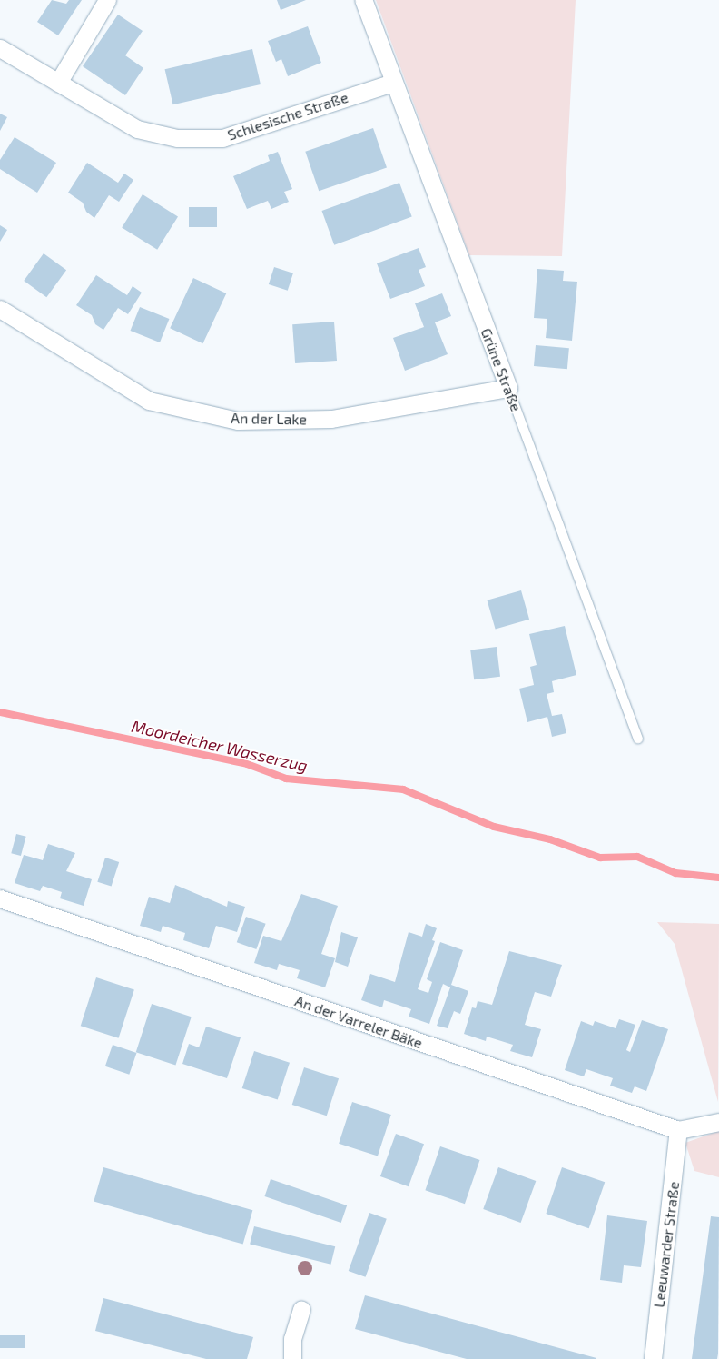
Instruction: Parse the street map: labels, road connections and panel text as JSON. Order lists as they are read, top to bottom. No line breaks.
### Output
{"streets":{"street":["Schlesische Straße","Grüne Straße","An der Lake","An der Varreler Bäke","Leeuwarder Straße"]},"crossings":[["Schlesische Straße","Grüne Straße"],["Grüne Straße","An der Lake"],["An der Varreler Bäke","Leeuwarder Straße"]],"water":["Moordeicher Wasserzug"]}
